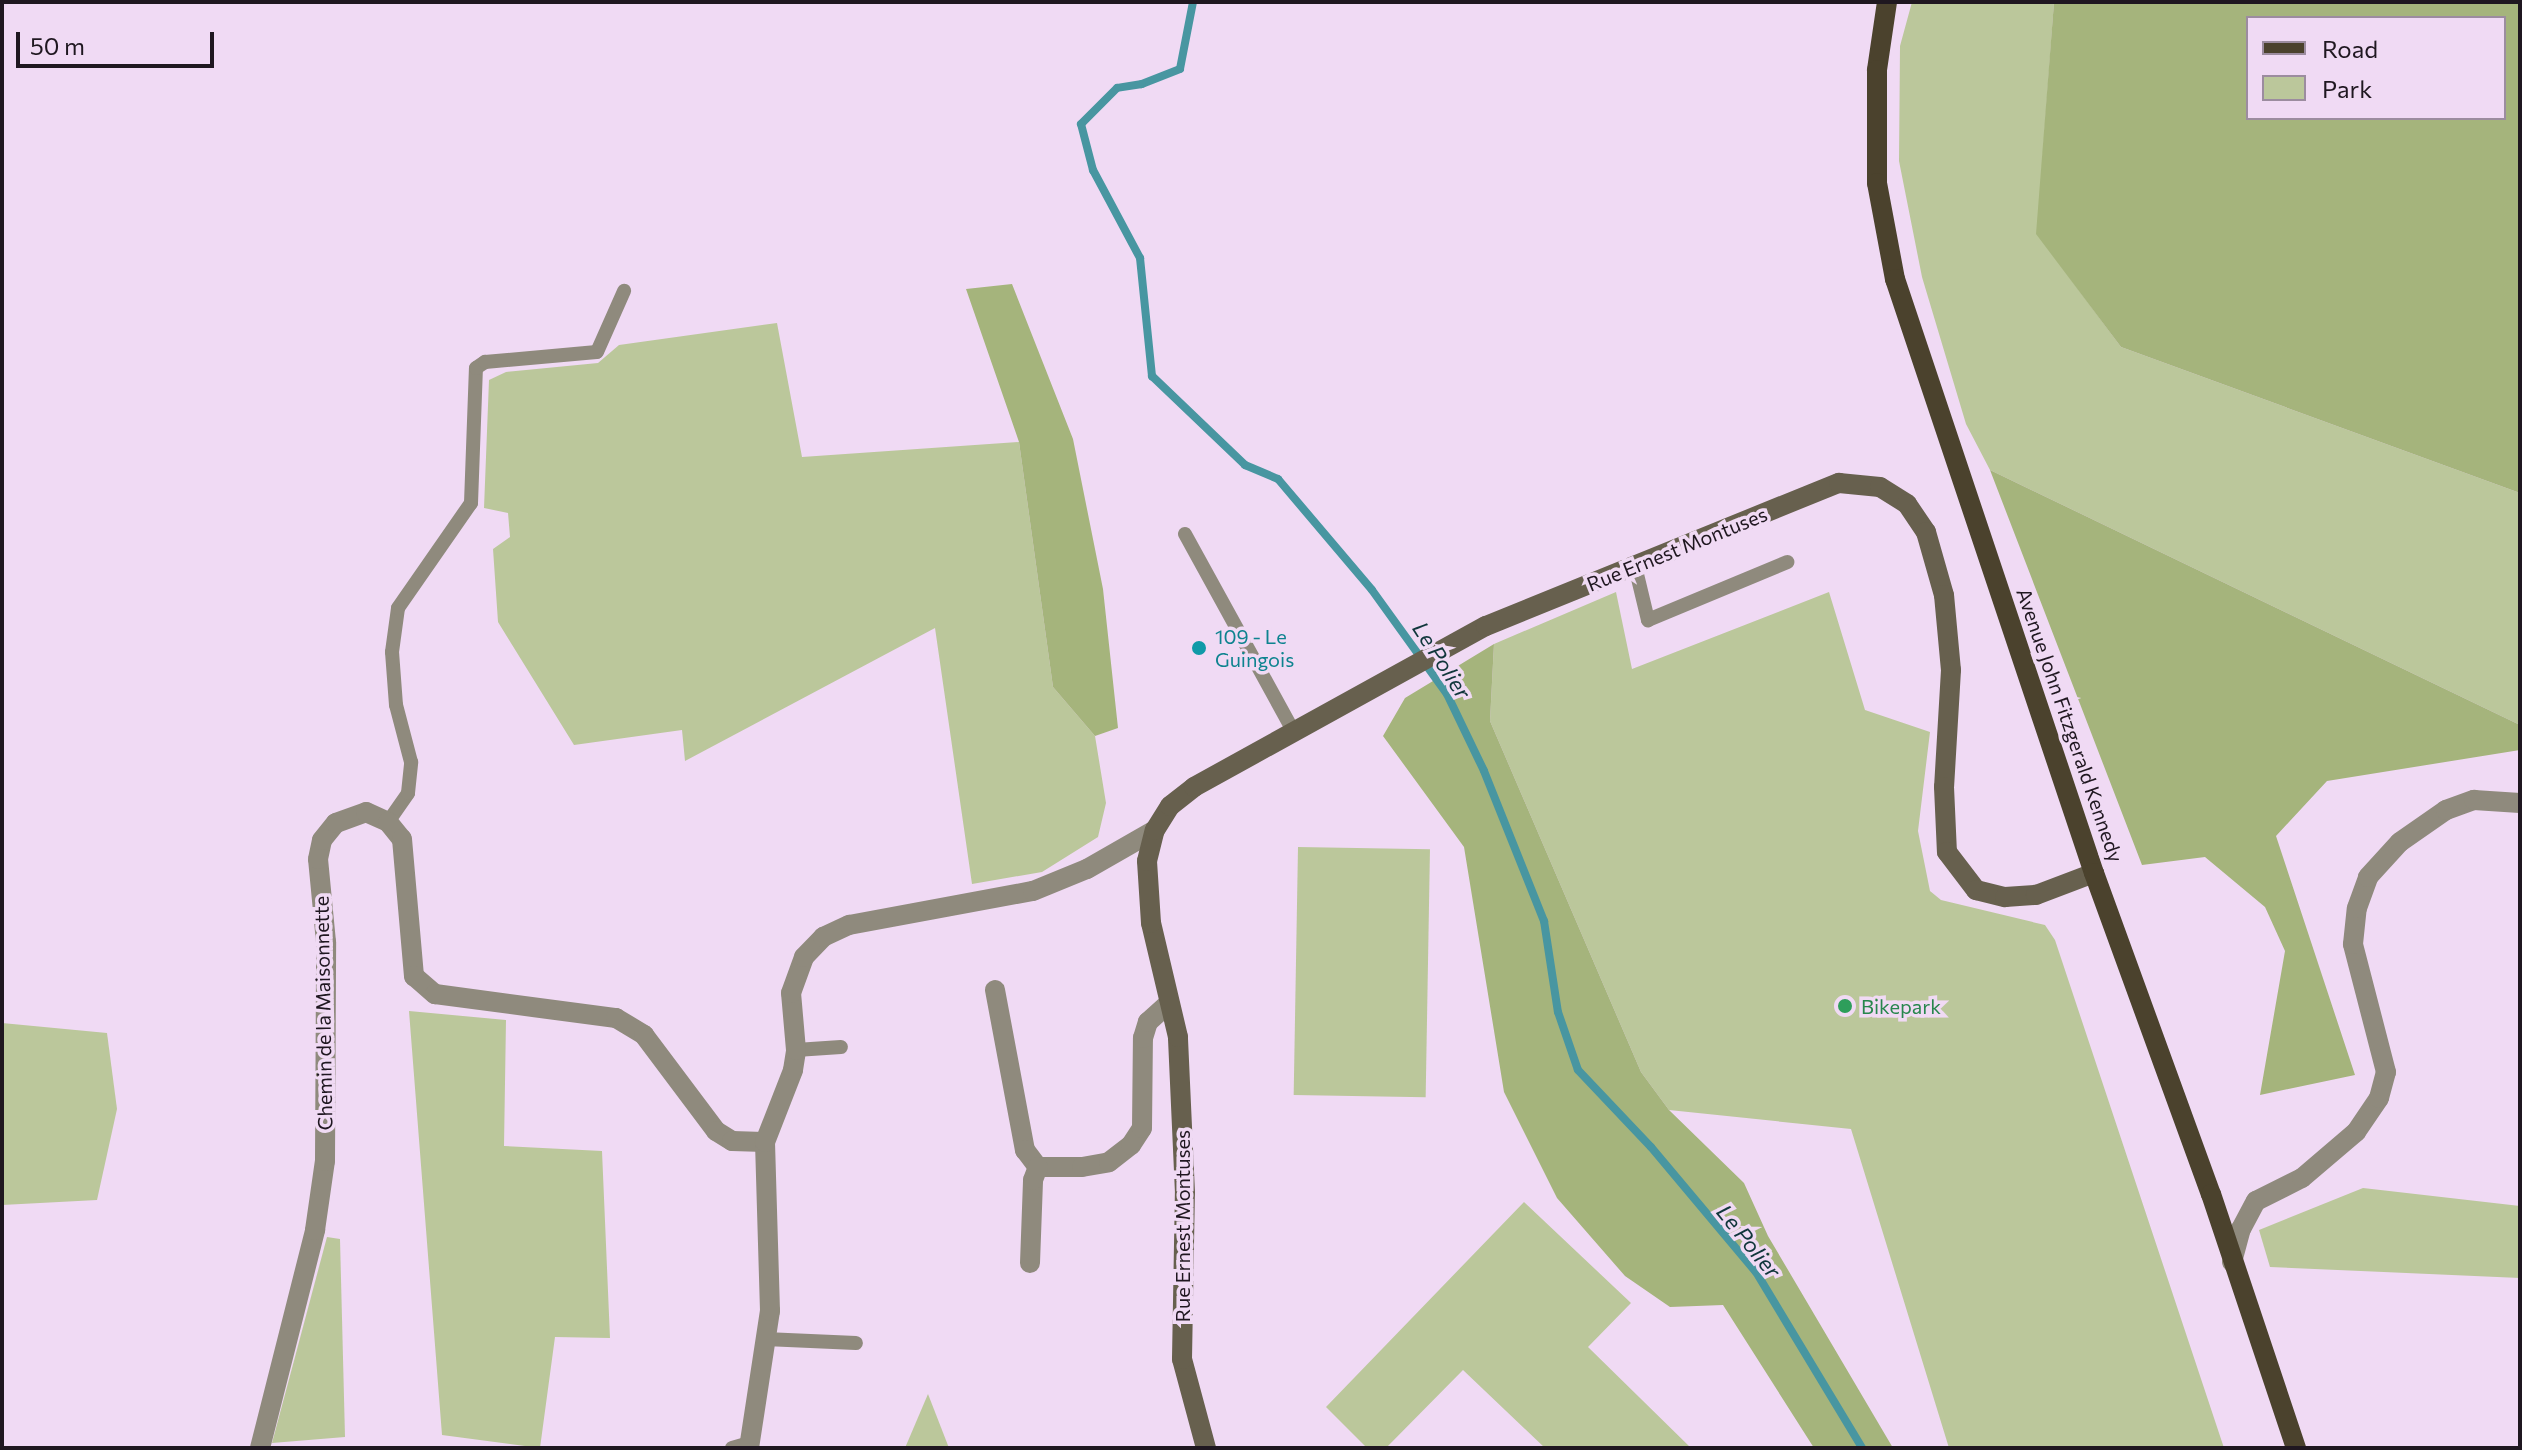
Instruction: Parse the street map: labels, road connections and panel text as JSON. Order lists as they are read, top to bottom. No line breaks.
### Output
{"streets":{"main road":["Avenue John Fitzgerald Kennedy"],"street":["Rue Ernest Montuses","Chemin de la Maisonnette"]},"crossings":[["Rue Ernest Montuses","Avenue John Fitzgerald Kennedy"]],"water":["Le Polier"],"places":["109 - Le Guingois","Bikepark"],"legend":["Road","Park"],"scale_bar":"50 m"}
